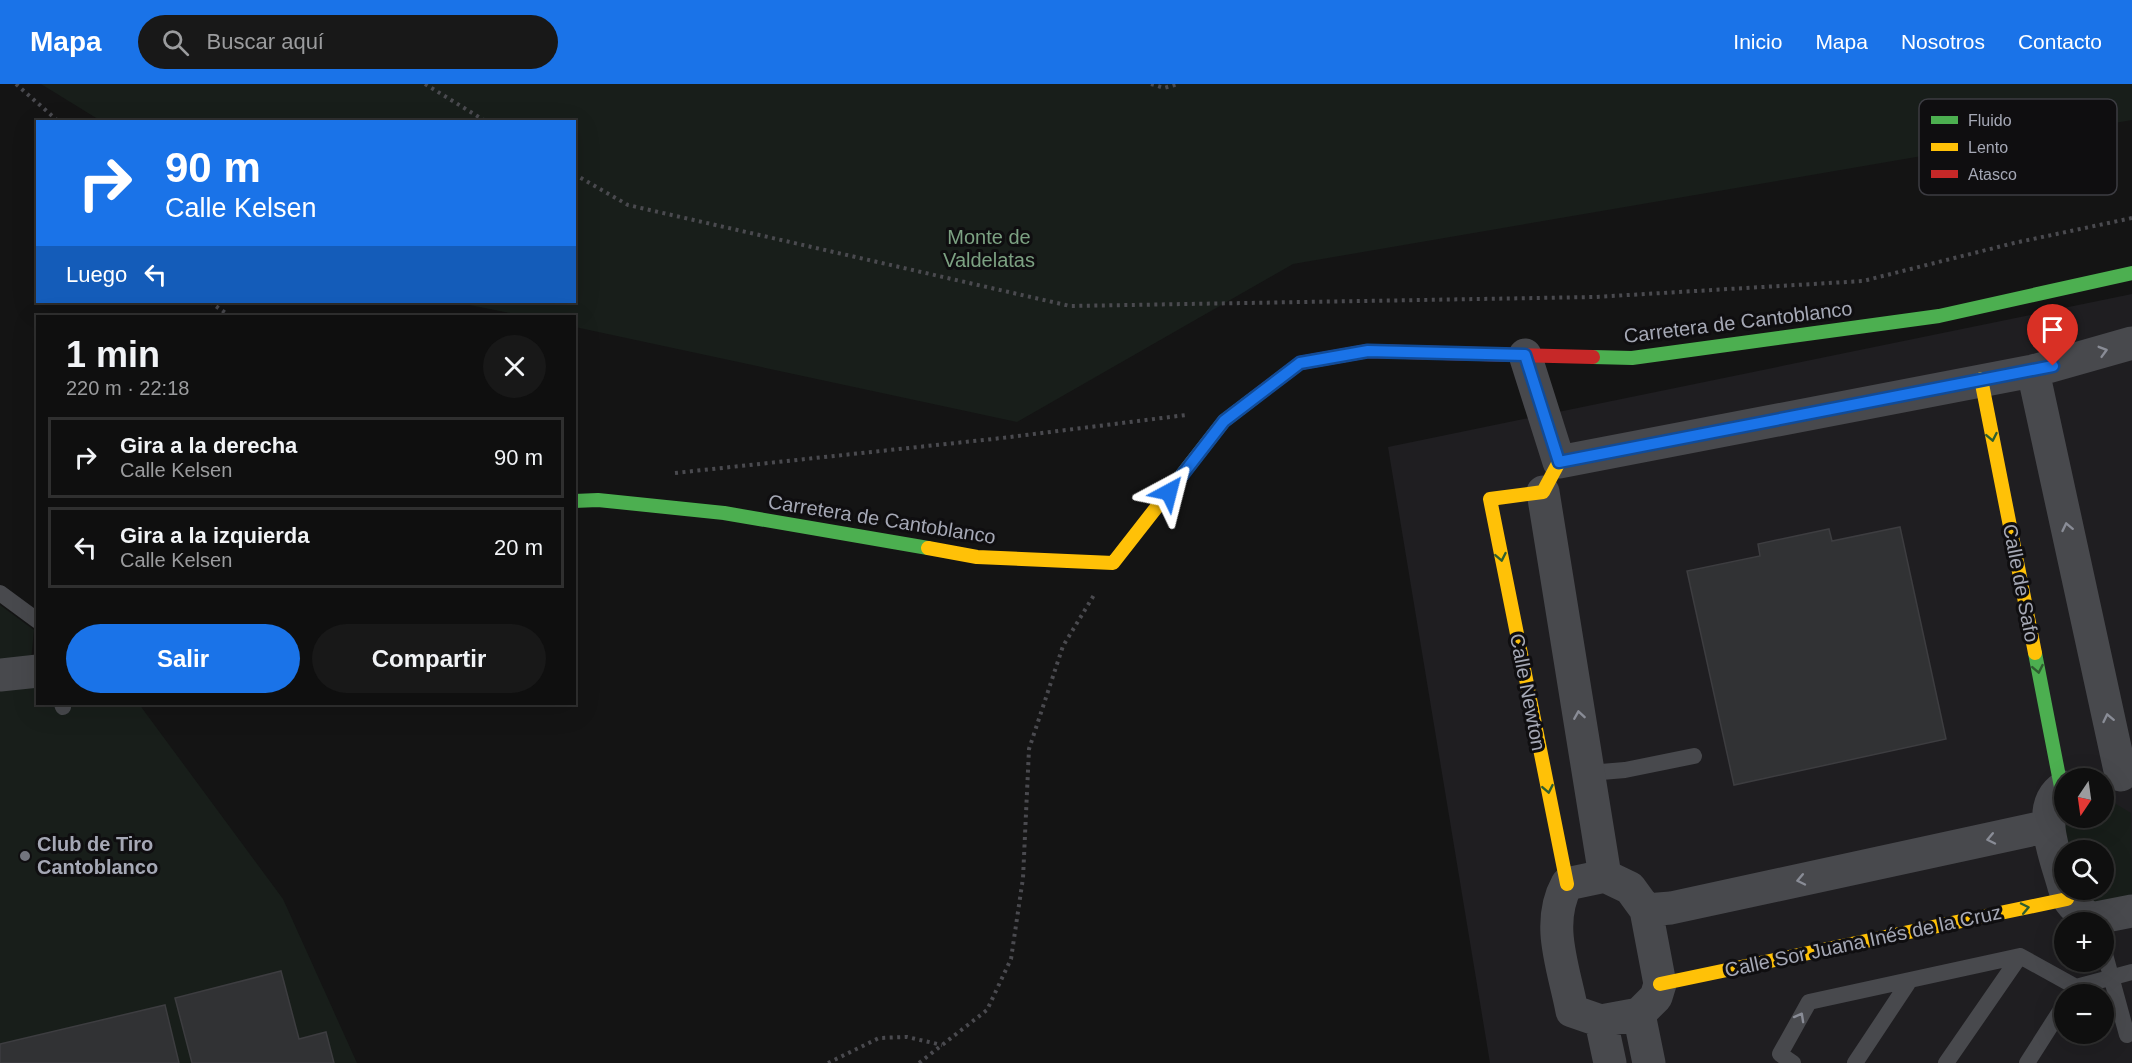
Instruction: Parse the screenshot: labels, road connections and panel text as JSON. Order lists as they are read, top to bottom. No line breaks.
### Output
{"streets":{"street":["Carretera de Cantoblanco","Calle de Safo","Calle Newton","Calle Sor Juana Inés de la Cruz"]},"crossings":[["Calle Newton","Calle Sor Juana Inés de la Cruz"]],"parks":["Monte de Valdelatas"],"places":["Club de Tiro Cantoblanco"],"legend":["Fluido","Lento","Atasco"],"north":"bottom","page":{"header":"Mapa","search":"Buscar aquí","nav":["Inicio","Mapa","Nosotros","Contacto"],"turn":["90 m","Calle Kelsen"],"then":"Luego","heading":["1 min","220 m · 22:18"],"list":[{"name":"Gira a la derecha","note":"Calle Kelsen","value":"90 m"},{"name":"Gira a la izquierda","note":"Calle Kelsen","value":"20 m"}],"buttons":["Salir","Compartir"],"map_buttons":["+","−"]}}
